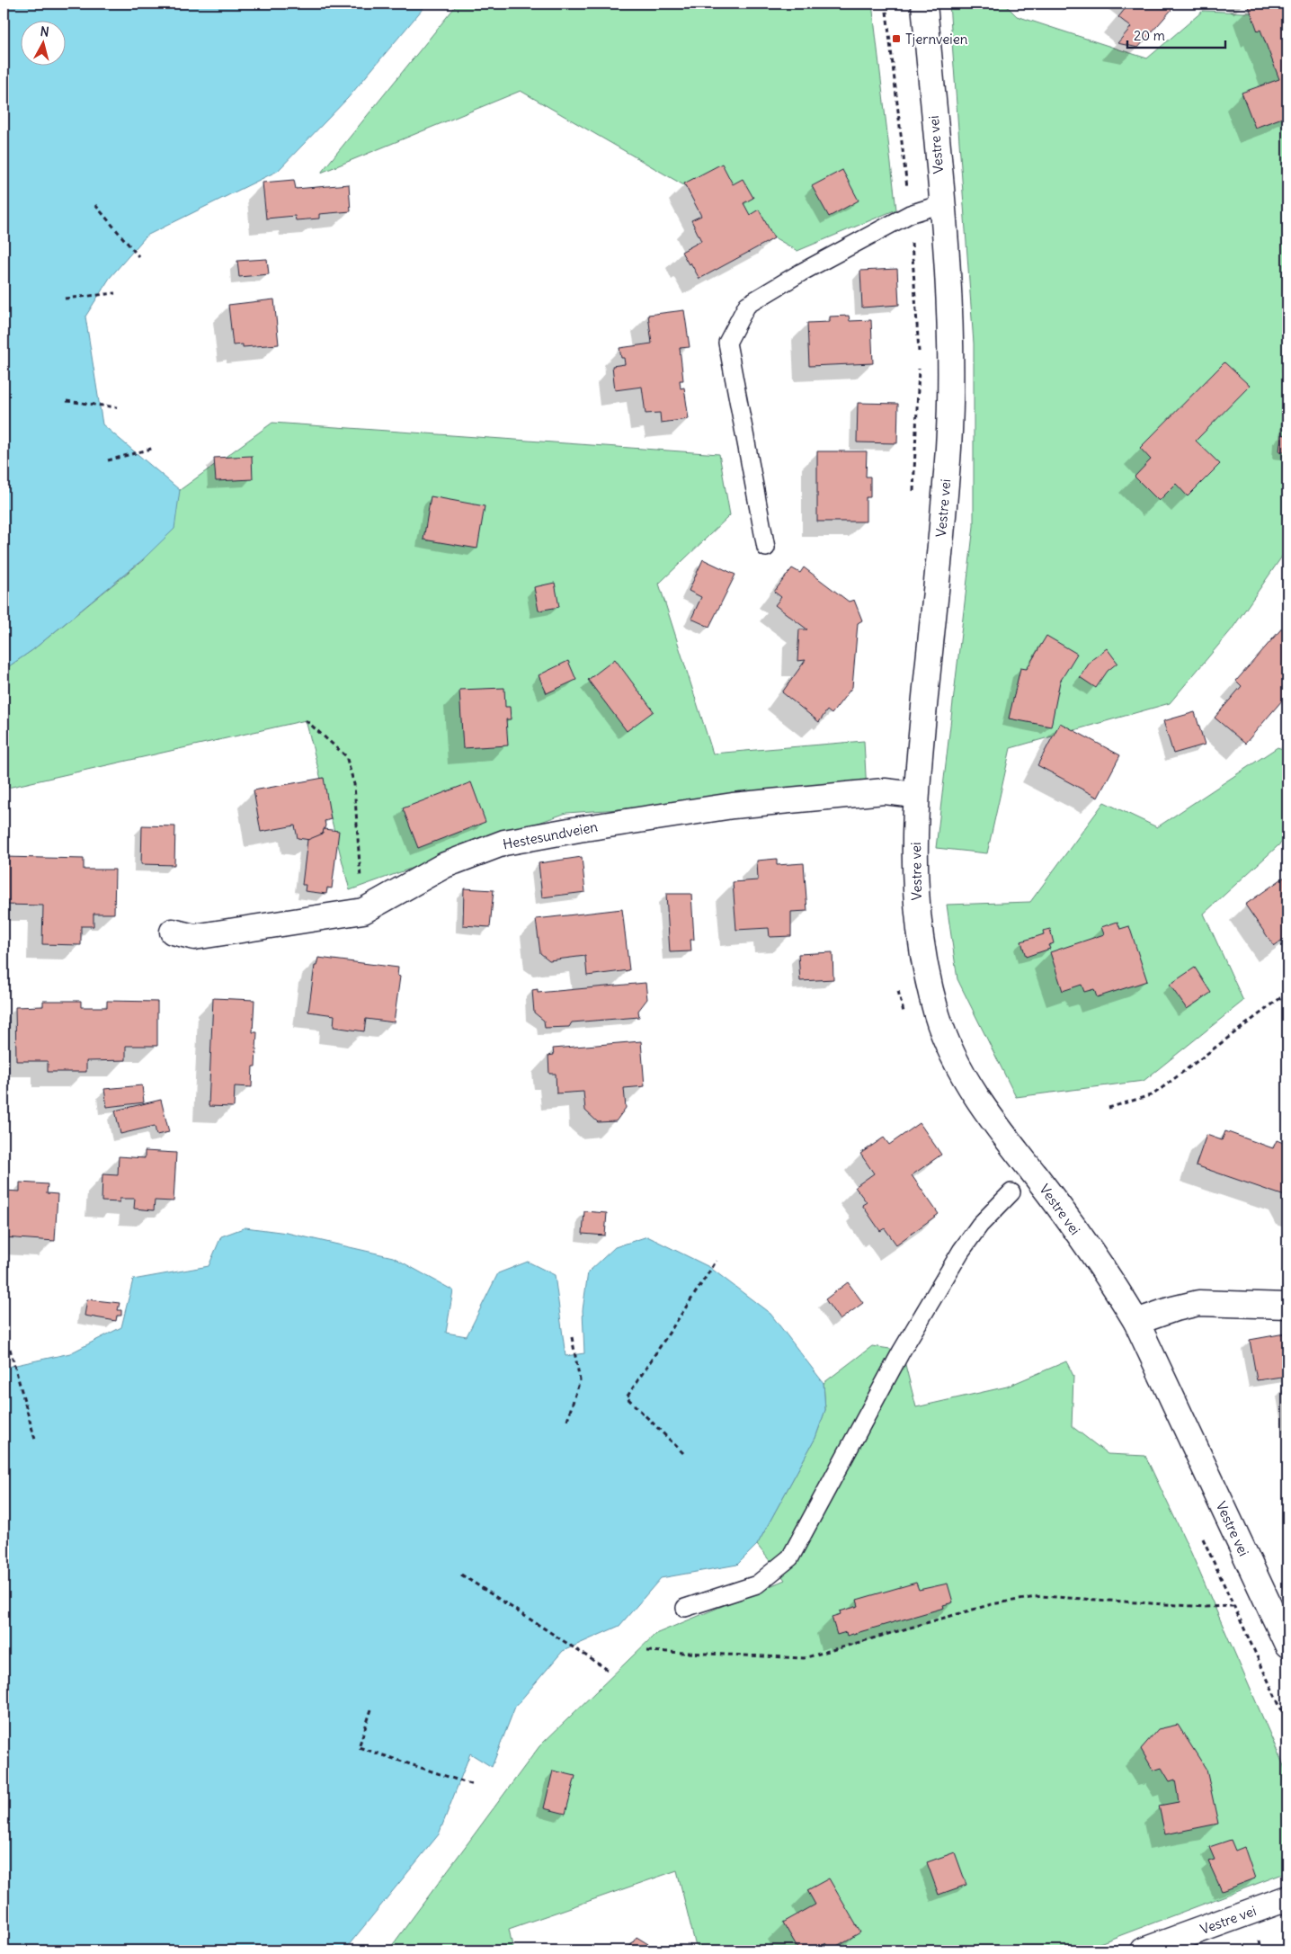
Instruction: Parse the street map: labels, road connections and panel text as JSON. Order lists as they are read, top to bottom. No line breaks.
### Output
{"streets":{"street":["Vestre vei","Hestesundveien"]},"crossings":[["Vestre vei","Hestesundveien"]],"places":{"transit":["Tjernveien"]},"scale_bar":"20 m","north":"top"}
